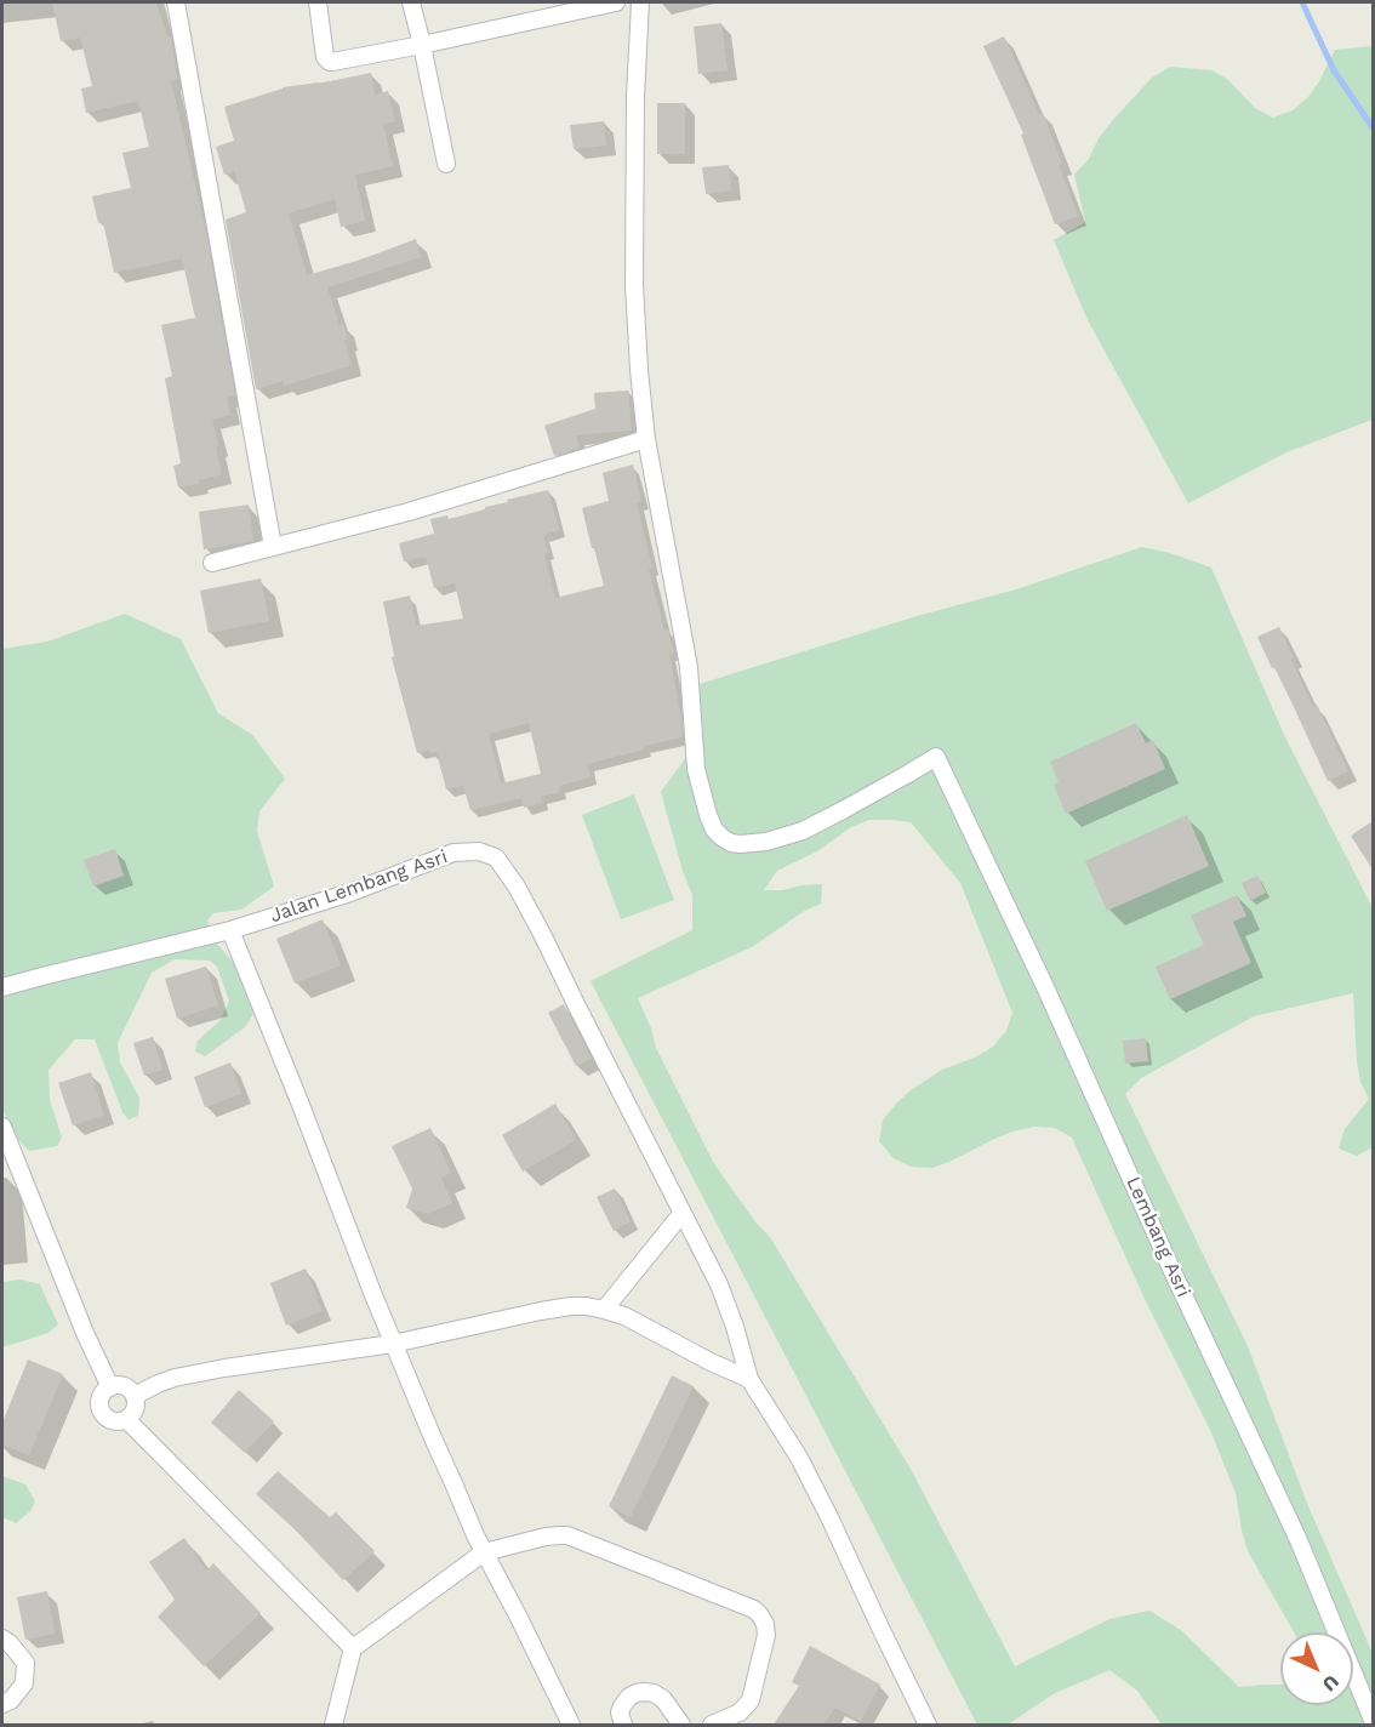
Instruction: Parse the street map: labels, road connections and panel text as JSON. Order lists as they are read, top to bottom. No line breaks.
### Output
{"streets":{"street":["Jalan Lembang Asri","Lembang Asri"]},"north":"bottom right"}
